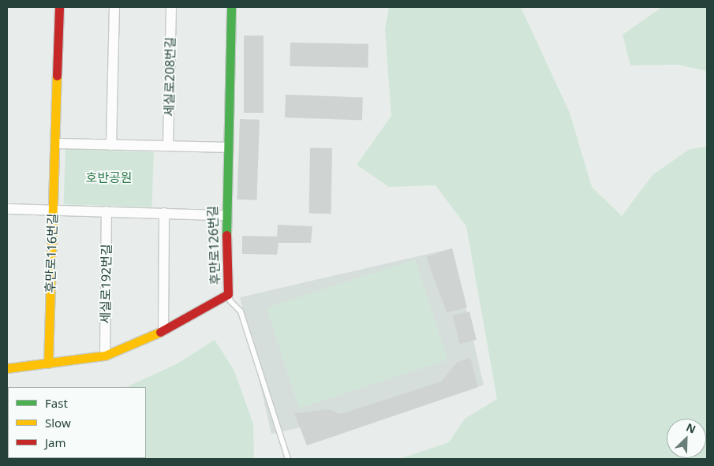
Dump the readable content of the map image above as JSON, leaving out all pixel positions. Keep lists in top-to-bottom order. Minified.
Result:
{"streets":{"street":["세실로208번길","후만로126번길","후만로116번길","세실로192번길"]},"crossings":[["후만로126번길","후만로116번길"],["후만로126번길","세실로192번길"]],"parks":["호반공원"],"legend":["Fast","Slow","Jam"],"north":"top right"}
